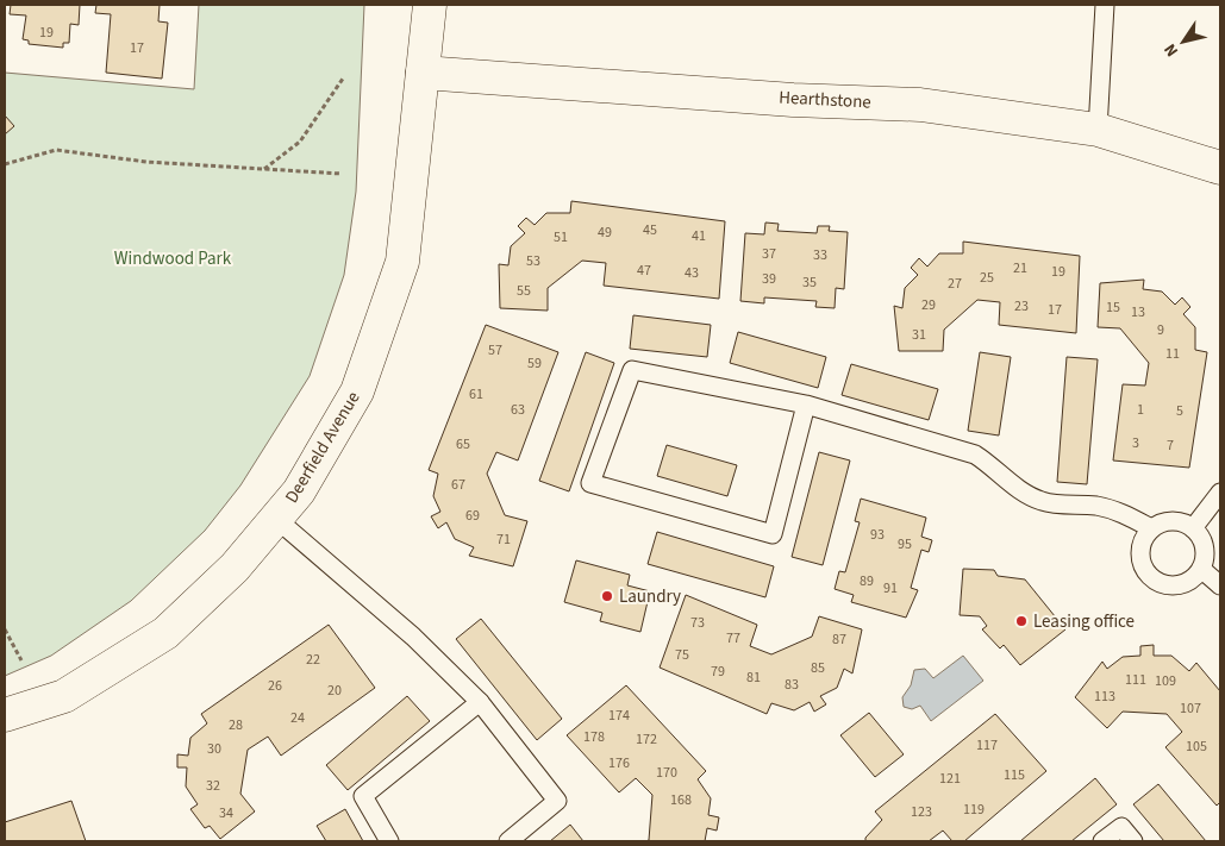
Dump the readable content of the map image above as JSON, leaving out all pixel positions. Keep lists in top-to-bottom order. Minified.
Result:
{"streets":{"street":["Hearthstone","Deerfield Avenue"]},"crossings":[["Hearthstone","Deerfield Avenue"]],"parks":["Windwood Park"],"places":["Laundry","Leasing office"],"house_numbers":["19","17","45","49","41","51","37","33","53","21","47","19","43","25","39","35","27","55","29","23","15","17","13","9","31","57","11","59","61","63","1","5","3","65","7","67","69","93","71","95","89","91","73","77","87","75","22","85","79","81","111","109","83","26","20","113","107","174","24","28","178","172","117","105","30","176","170","115","121","32","168","119","123","34"],"north":"bottom left"}
